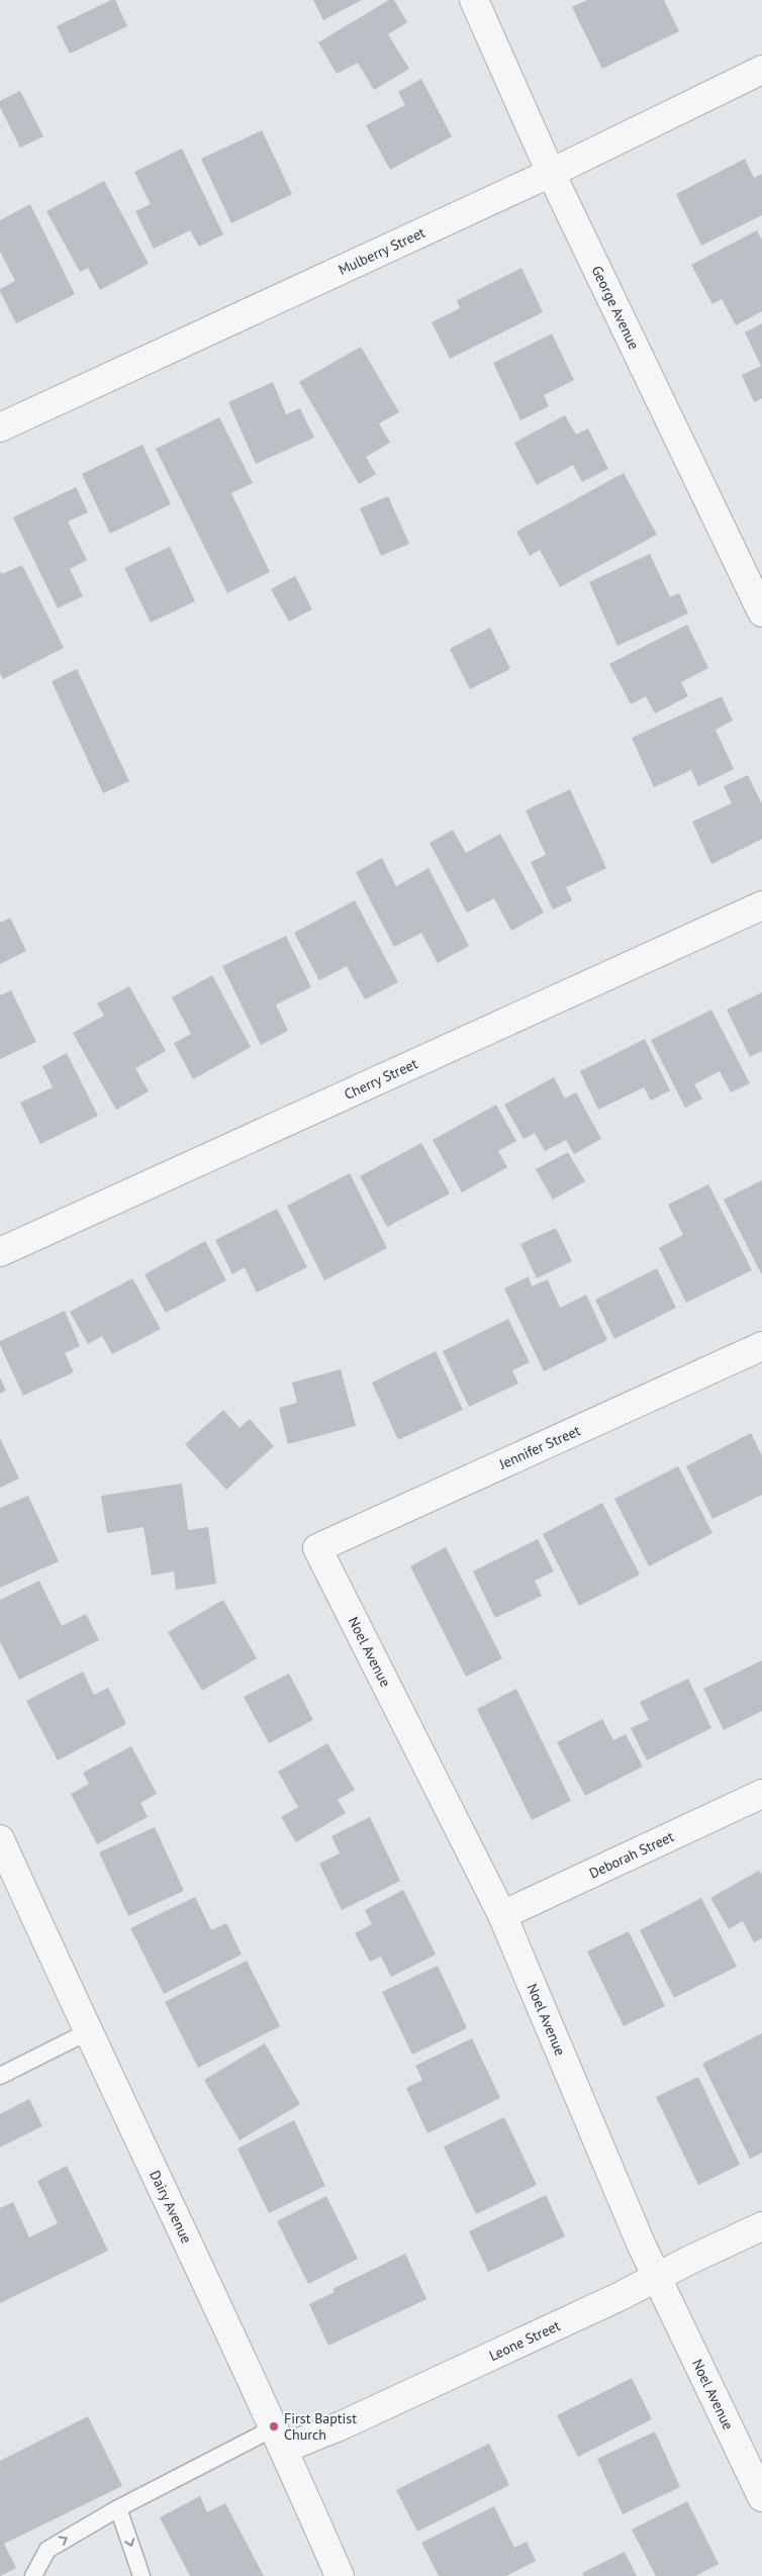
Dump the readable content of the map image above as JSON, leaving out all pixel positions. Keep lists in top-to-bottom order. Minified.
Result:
{"streets":{"street":["Mulberry Street","George Avenue","Cherry Street","Jennifer Street","Noel Avenue","Deborah Street","Dairy Avenue","Leone Street"]},"crossings":[["Mulberry Street","George Avenue"],["Jennifer Street","Noel Avenue"],["Noel Avenue","Deborah Street"],["Noel Avenue","Leone Street"],["Dairy Avenue","Leone Street"]],"places":["First Baptist Church"]}
